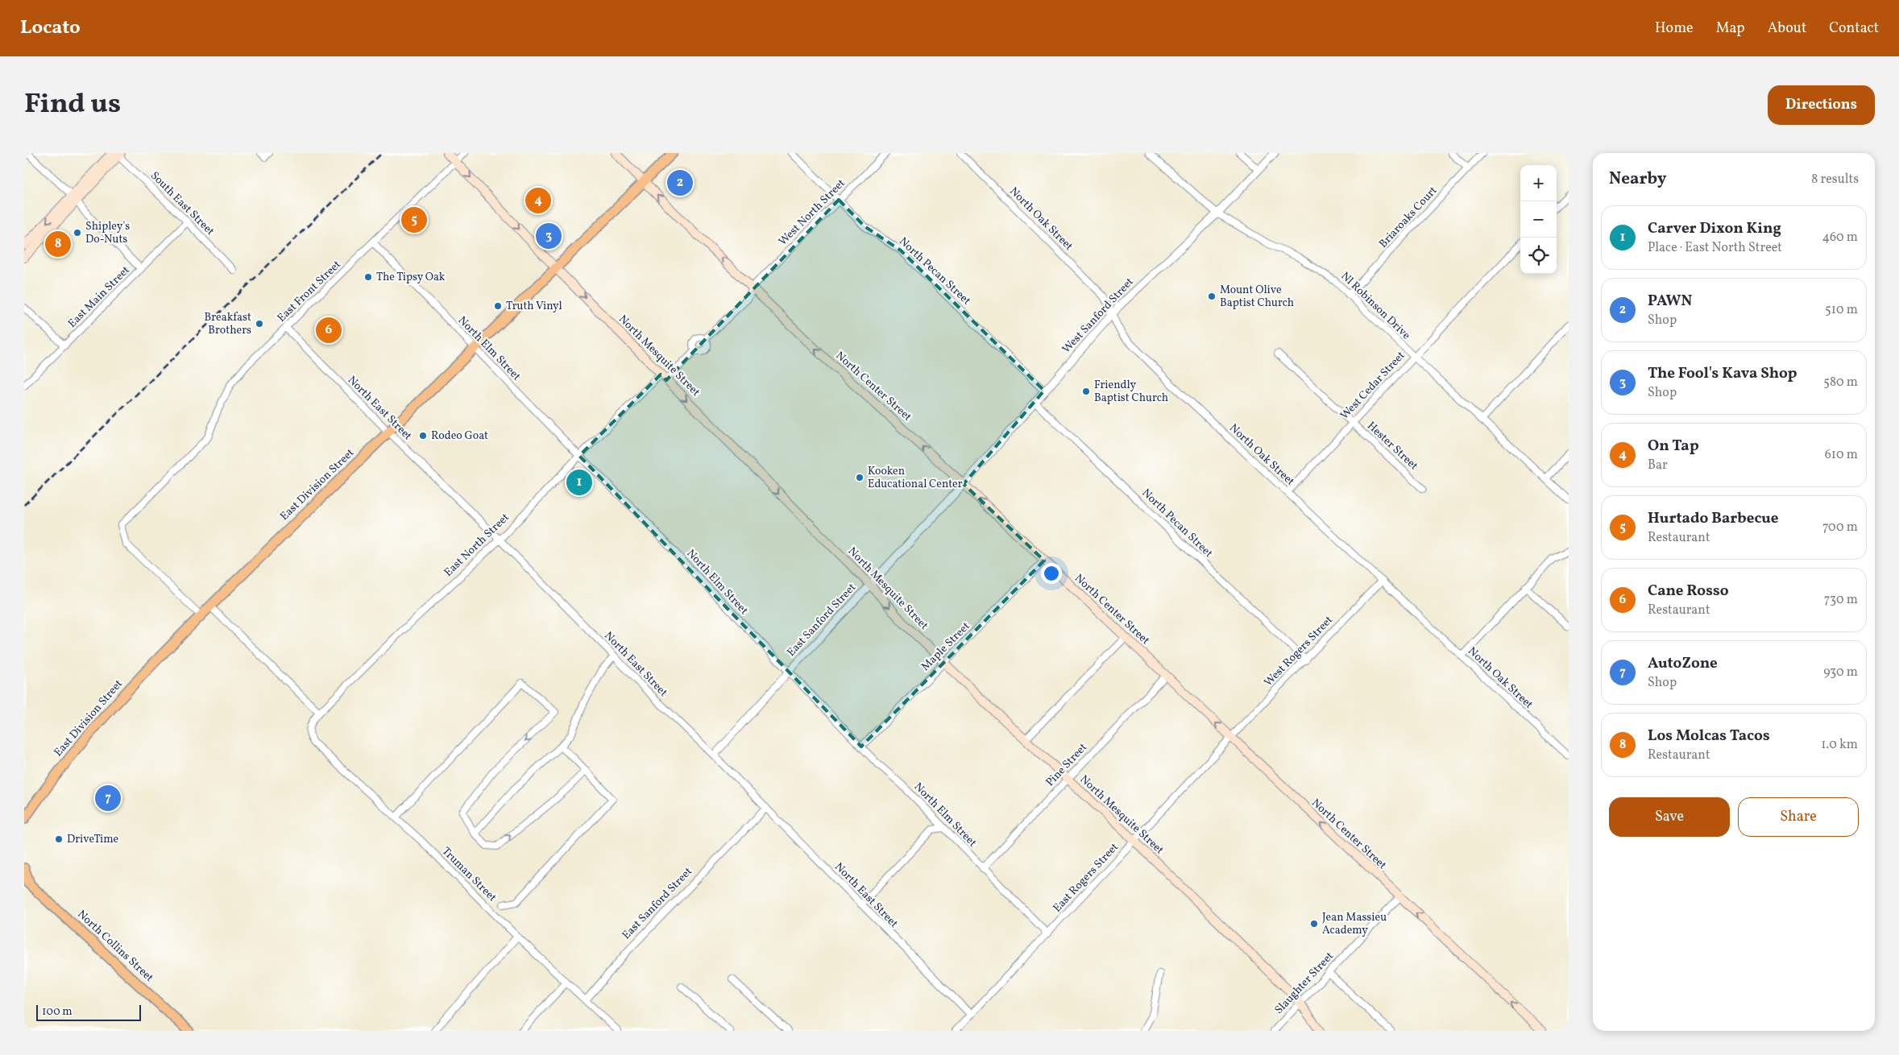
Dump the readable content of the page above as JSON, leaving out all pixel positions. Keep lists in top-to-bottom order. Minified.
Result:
{"streets":{"main road":["North Mesquite Street","North Center Street","East Division Street","North Collins Street"],"street":["South East Street","West North Street","Briaroaks Court","North Oak Street","North Pecan Street","East Front Street","East Main Street","Nl Robinson Drive","West Sanford Street","North Elm Street","West Cedar Street","North East Street","Hester Street","East North Street","East Sanford Street","Maple Street","West Rogers Street","Pine Street","Truman Street","East Rogers Street","Slaughter Street"]},"crossings":[["South East Street","East Main Street"],["West North Street","North Pecan Street"],["West North Street","North Center Street"],["Briaroaks Court","Nl Robinson Drive"],["North Oak Street","West Sanford Street"],["North Oak Street","West Cedar Street"],["North Oak Street","West Rogers Street"],["North Pecan Street","West Sanford Street"],["North Pecan Street","West Rogers Street"],["East Front Street","North Elm Street"],["East Front Street","North Mesquite Street"],["East Front Street","North East Street"],["East Front Street","East Division Street"],["Nl Robinson Drive","West Sanford Street"],["Nl Robinson Drive","West Cedar Street"],["West Sanford Street","North Center Street"],["West Sanford Street","East Sanford Street"],["North Elm Street","East Division Street"],["North Elm Street","East North Street"],["North Elm Street","East Sanford Street"],["North Elm Street","Maple Street"],["North Elm Street","Pine Street"],["North Elm Street","East Rogers Street"],["North Mesquite Street","East Division Street"],["North Mesquite Street","East North Street"],["North Mesquite Street","East Sanford Street"],["North Mesquite Street","Maple Street"],["North Mesquite Street","Pine Street"],["North Mesquite Street","East Rogers Street"],["North Mesquite Street","Slaughter Street"],["West Cedar Street","Hester Street"],["North Center Street","East Division Street"],["North Center Street","East Sanford Street"],["North Center Street","Maple Street"],["North Center Street","West Rogers Street"],["North Center Street","Pine Street"],["North Center Street","East Rogers Street"],["North Center Street","Slaughter Street"],["North East Street","East Division Street"],["North East Street","East North Street"],["North East Street","East Sanford Street"],["North East Street","East Rogers Street"],["East North Street","Truman Street"],["East Sanford Street","Truman Street"],["West Rogers Street","East Rogers Street"]],"one_way":["North Mesquite Street","North Center Street"],"places":["Shipley's Do-Nuts","The Tipsy Oak","Mount Olive Baptist Church","Truth Vinyl","Breakfast Brothers","Friendly Baptist Church","Rodeo Goat","Kooken Educational Center","DriveTime","Jean Massieu Academy"],"scale_bar":"100 m","page":{"header":"Locato","nav":["Home","Map","About","Contact"],"title":"Find us","buttons":["Directions",["Save","Share"]],"heading":["Nearby","8 results"],"map_buttons":["+","−"],"pins":["2","4","5","3","8","6","1","7"],"list":[{"mark":"1","name":"Carver Dixon King","note":"Place · East North Street","value":"460 m"},{"mark":"2","name":"PAWN","note":"Shop","value":"510 m"},{"mark":"3","name":"The Fool's Kava Shop","note":"Shop","value":"580 m"},{"mark":"4","name":"On Tap","note":"Bar","value":"610 m"},{"mark":"5","name":"Hurtado Barbecue","note":"Restaurant","value":"700 m"},{"mark":"6","name":"Cane Rosso","note":"Restaurant","value":"730 m"},{"mark":"7","name":"AutoZone","note":"Shop","value":"930 m"},{"mark":"8","name":"Los Molcas Tacos","note":"Restaurant","value":"1.0 km"}],"scale":"100 m"}}
